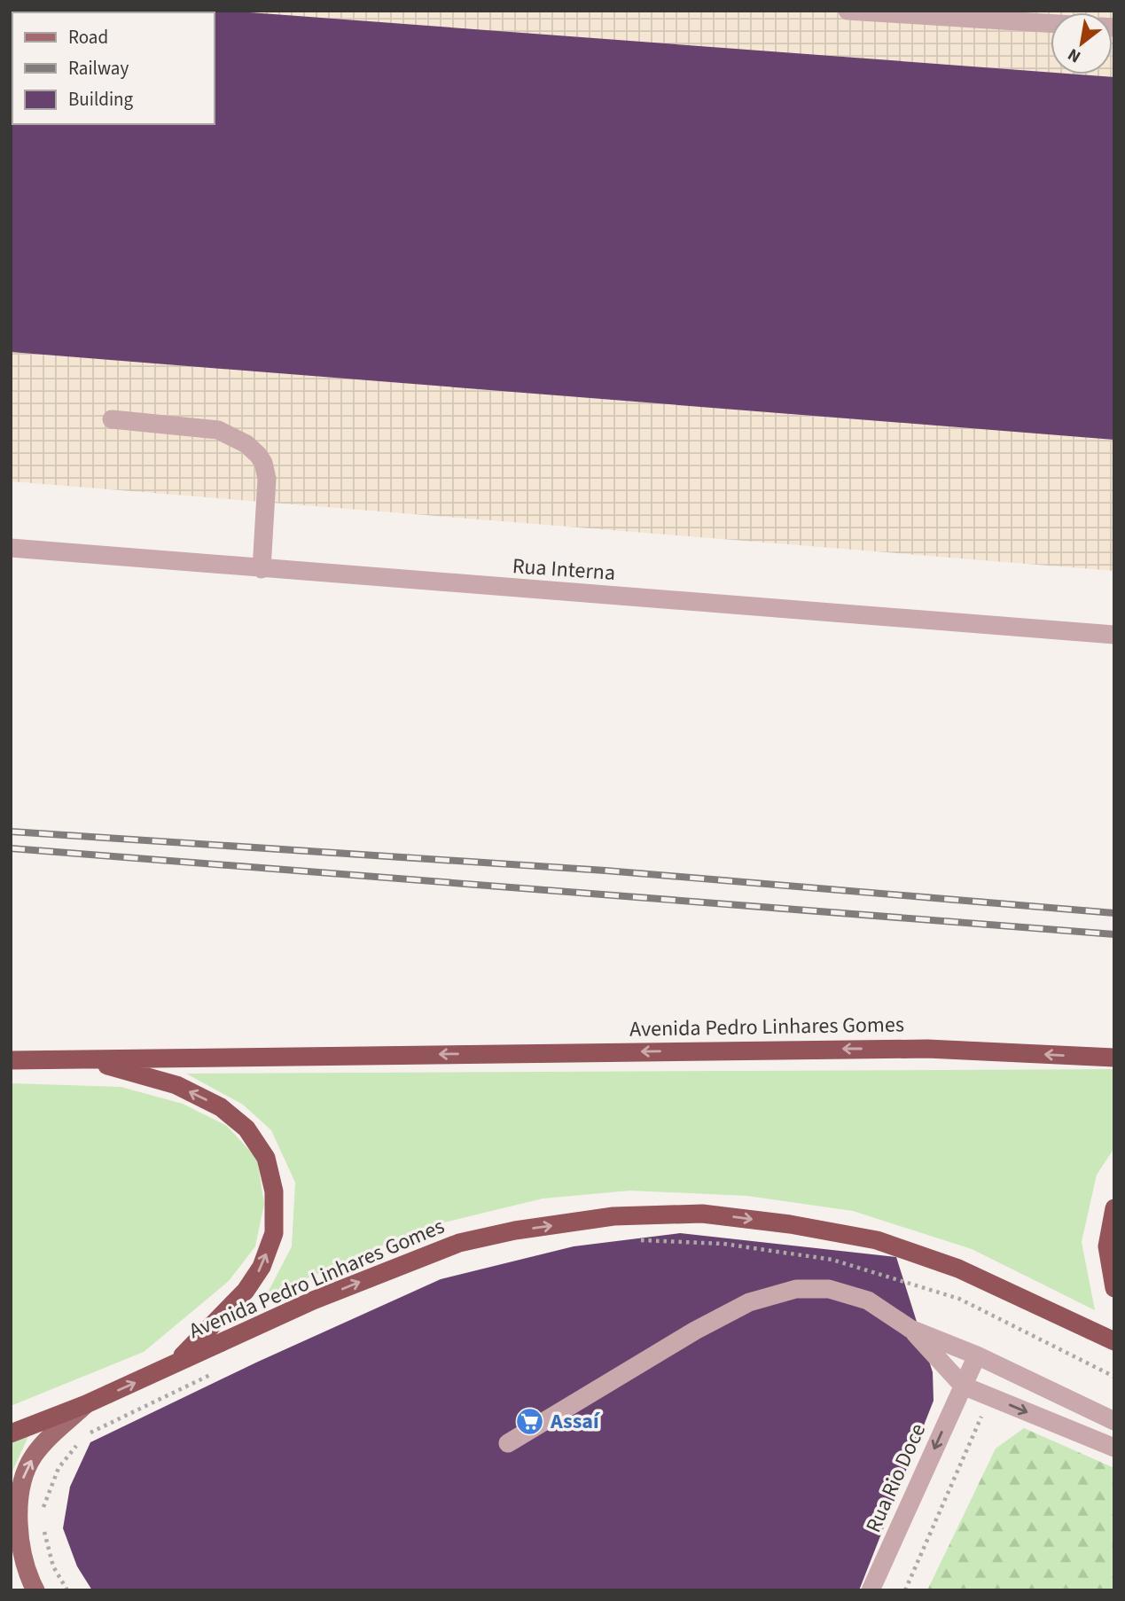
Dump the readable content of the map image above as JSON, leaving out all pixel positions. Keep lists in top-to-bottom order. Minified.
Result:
{"streets":{"highway":["Avenida Pedro Linhares Gomes"],"lane":["Rua Interna","Rua Rio Doce"]},"one_way":["Rua Rio Doce"],"places":{"supermarket":["Assaí"]},"legend":["Road","Railway","Building"],"north":"bottom left"}
